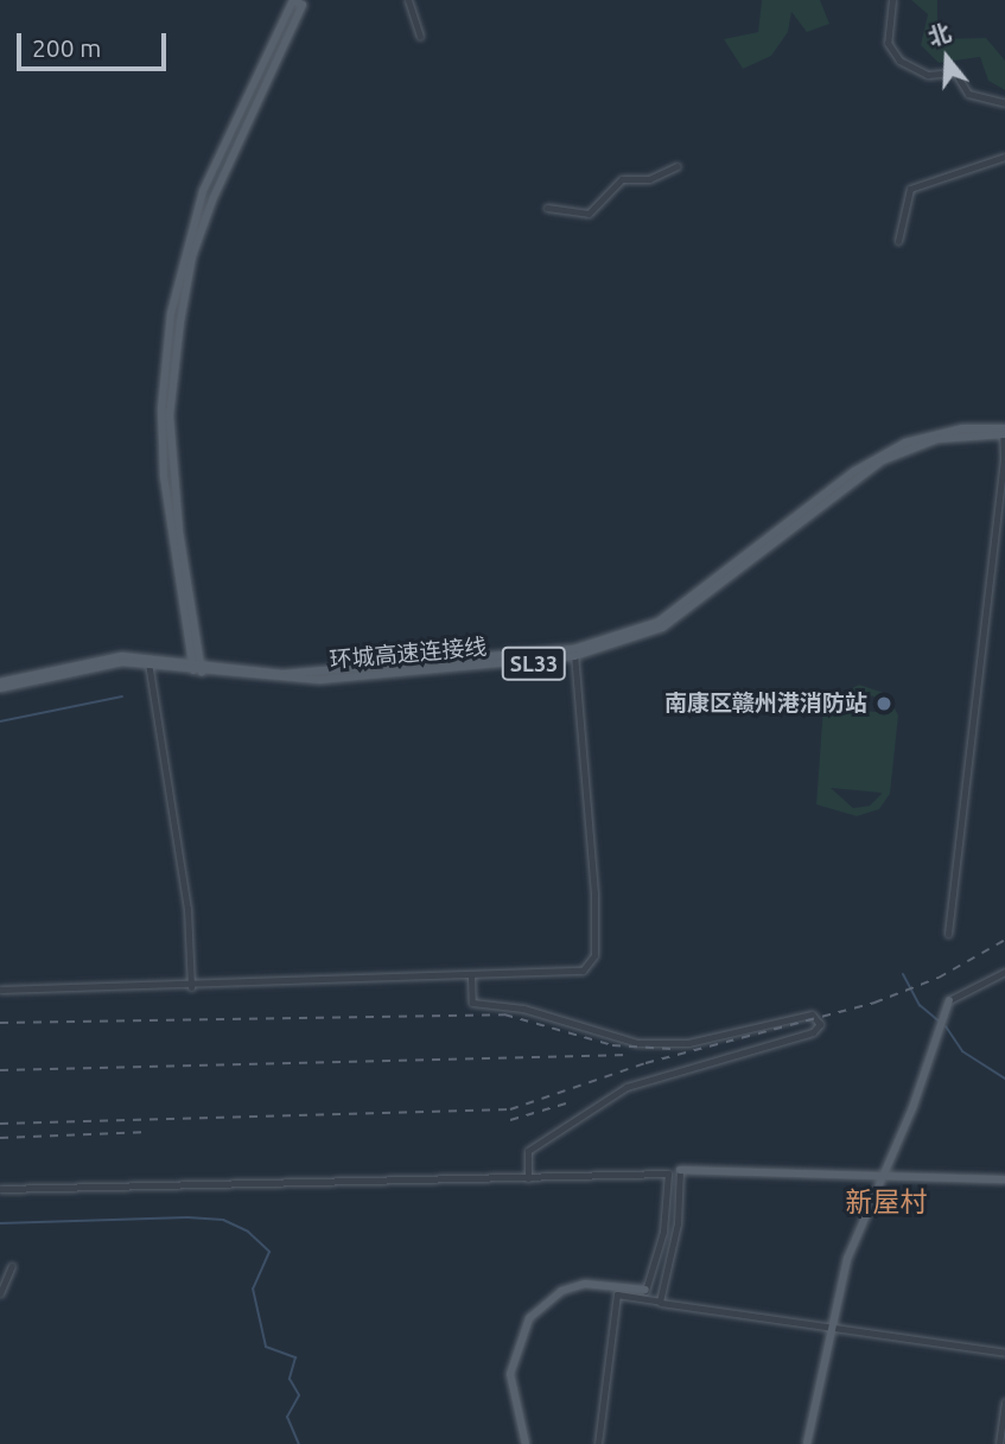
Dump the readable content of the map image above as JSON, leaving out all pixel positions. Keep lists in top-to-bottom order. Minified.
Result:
{"streets":{"main road":["环城高速连接线","SL33"]},"districts":["新屋村"],"places":["南康区赣州港消防站"],"scale_bar":"200 m","north":"top"}
